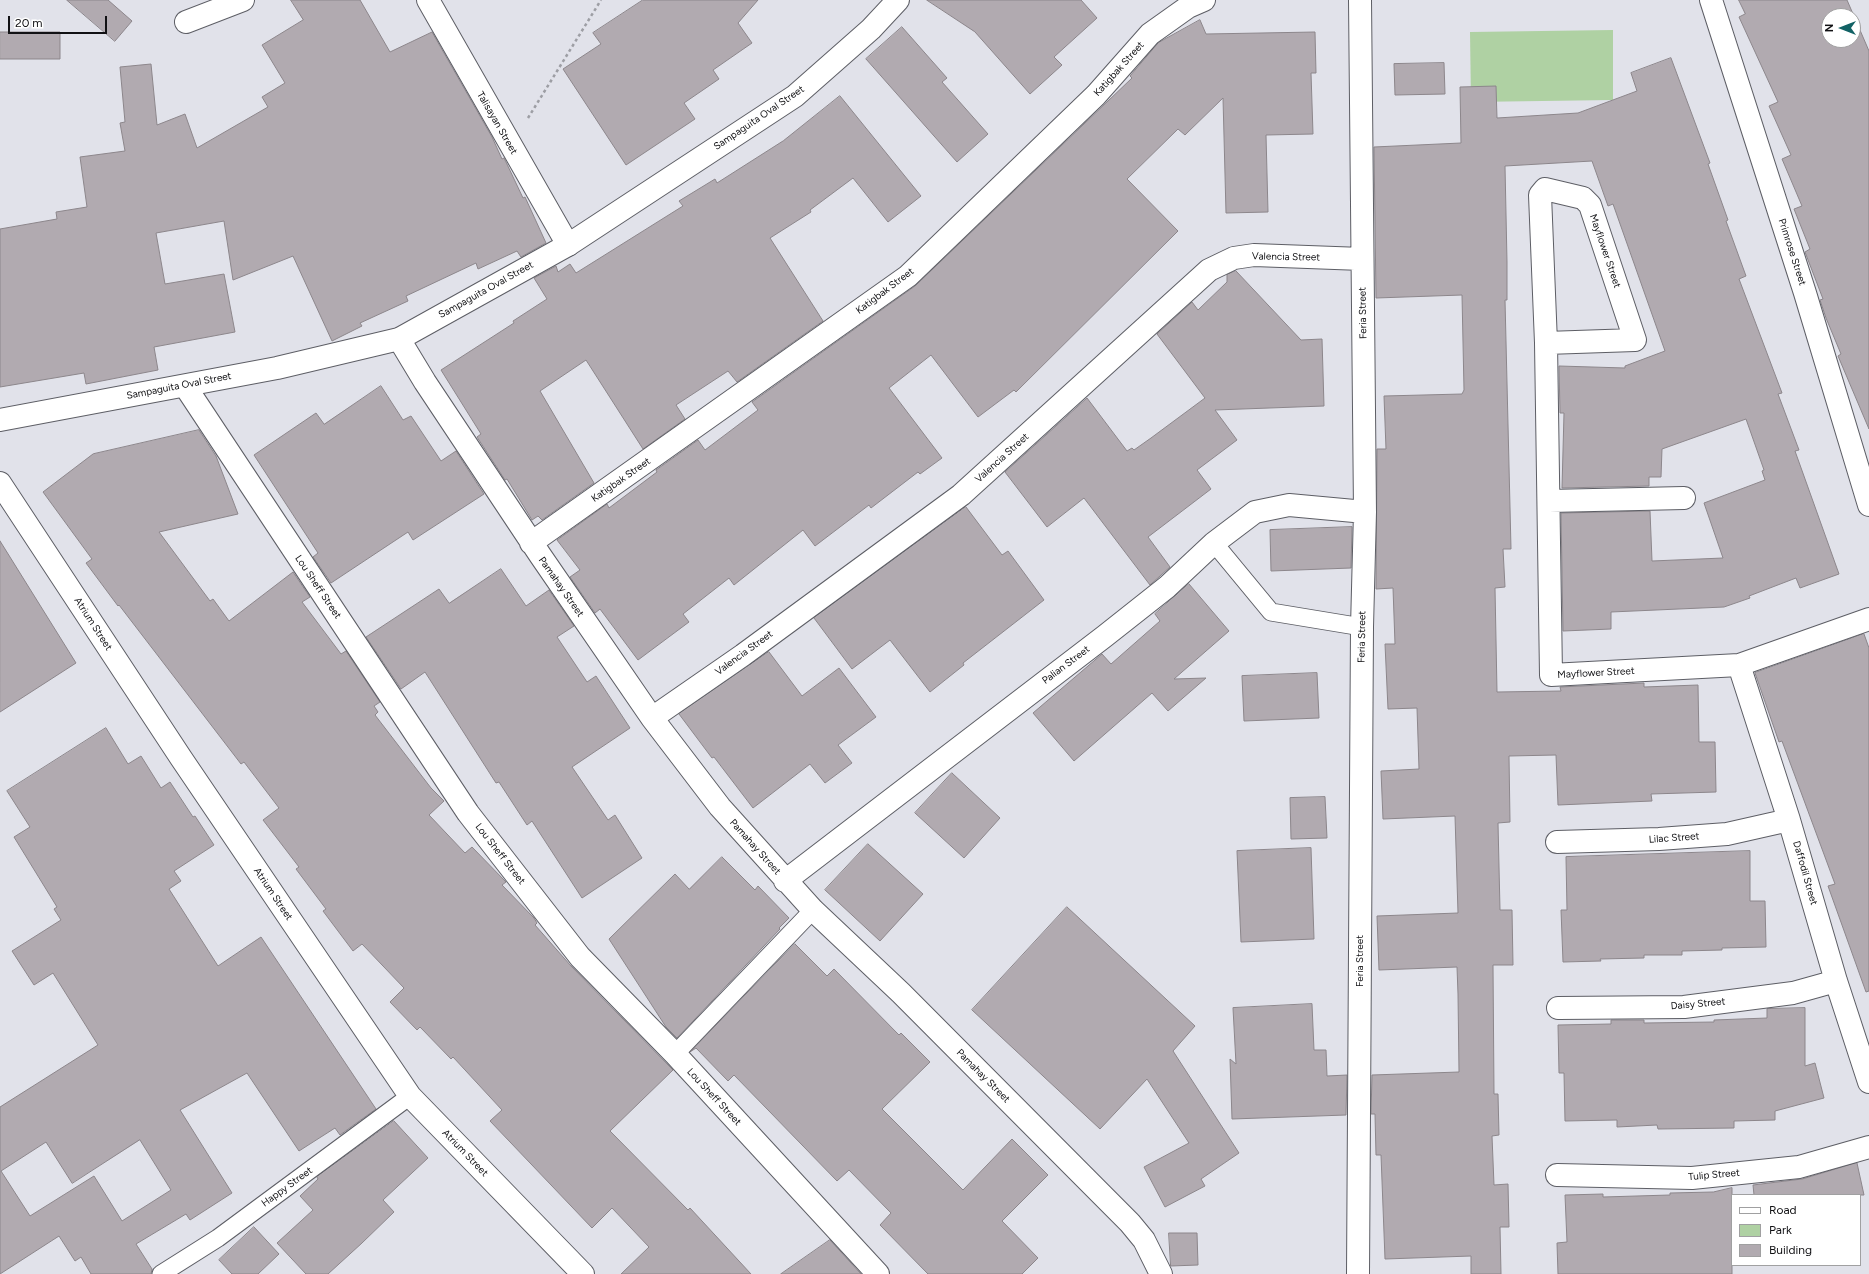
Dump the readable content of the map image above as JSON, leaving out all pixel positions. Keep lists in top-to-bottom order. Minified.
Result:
{"streets":{"street":["Katigbak Street","Sampaguita Oval Street","Talisayan Street","Mayflower Street","Primrose Street","Valencia Street","Feria Street","Lou Sheff Street","Pamahay Street","Atrium Street","Palian Street","Lilac Street","Daffodil Street","Daisy Street","Tulip Street"],"lane":["Happy Street"]},"crossings":[["Katigbak Street","Pamahay Street"],["Sampaguita Oval Street","Talisayan Street"],["Sampaguita Oval Street","Lou Sheff Street"],["Sampaguita Oval Street","Pamahay Street"],["Mayflower Street","Daffodil Street"],["Valencia Street","Feria Street"],["Valencia Street","Pamahay Street"],["Feria Street","Palian Street"],["Pamahay Street","Palian Street"],["Atrium Street","Happy Street"],["Lilac Street","Daffodil Street"],["Daffodil Street","Daisy Street"]],"legend":["Road","Park","Building"],"scale_bar":"20 m","north":"left"}
